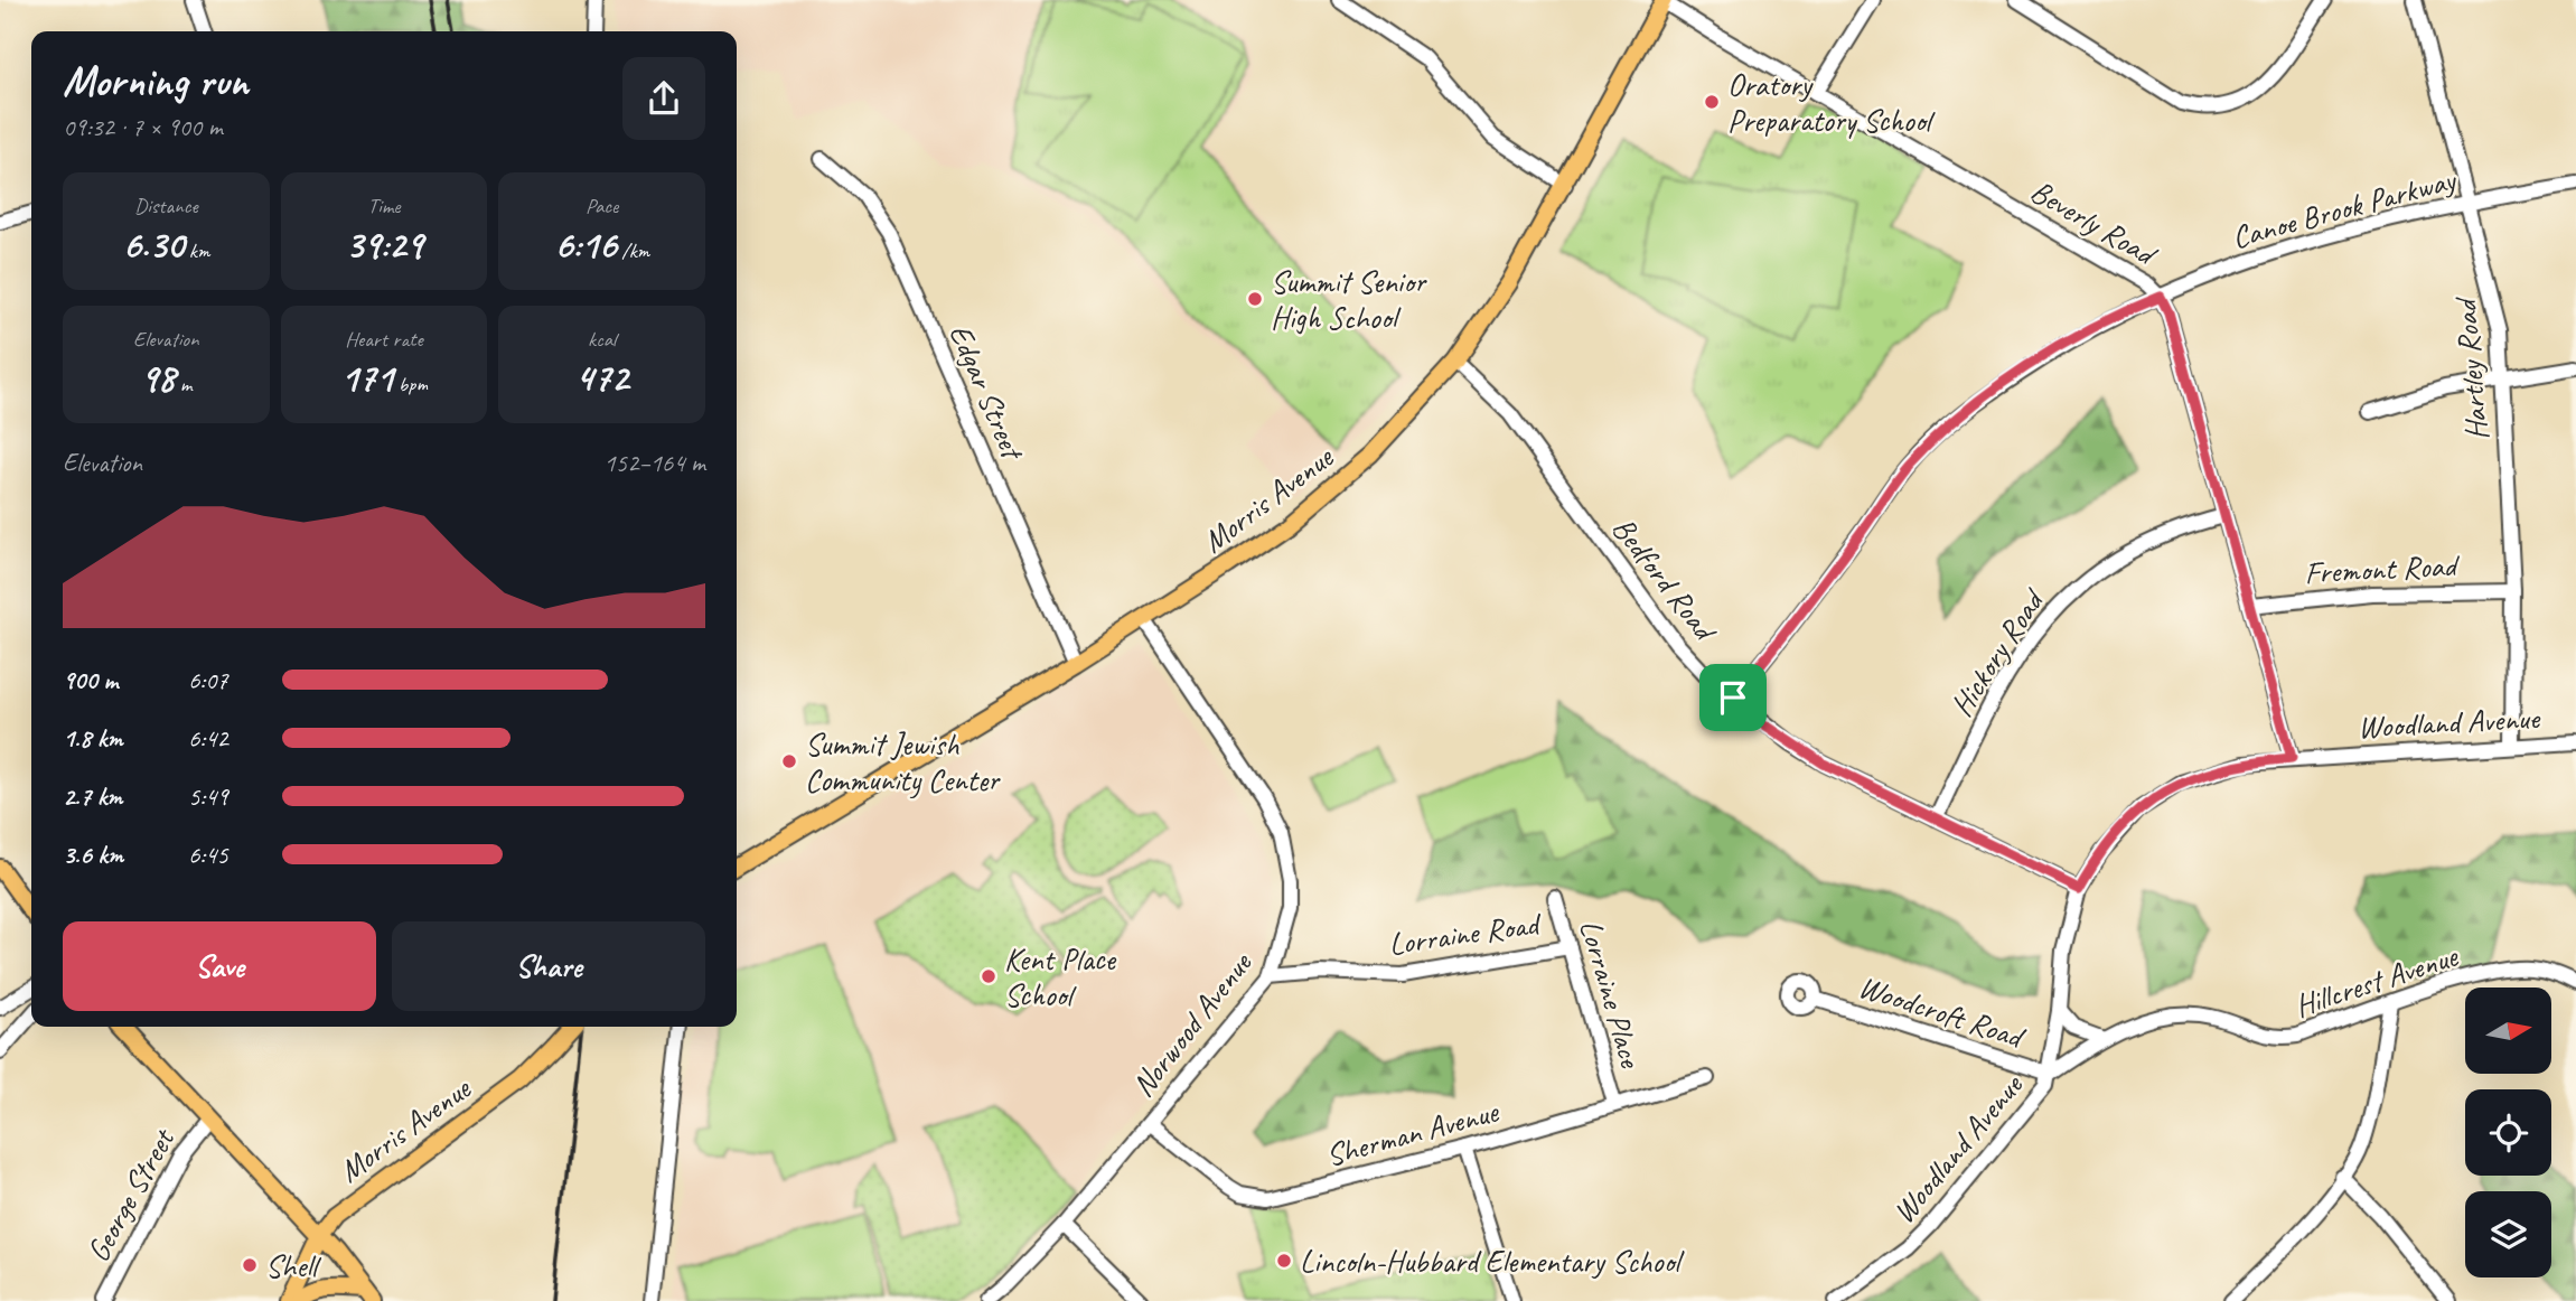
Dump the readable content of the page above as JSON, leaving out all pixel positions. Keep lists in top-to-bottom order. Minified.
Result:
{"streets":{"main road":["Morris Avenue"],"street":["Canoe Brook Parkway","Beverly Road","Hartley Road","Edgar Street","Fremont Road","Bedford Road","Hickory Road","Woodland Avenue","Lorraine Road","Hillcrest Avenue","Lorraine Place","Woodcroft Road","Norwood Avenue","Sherman Avenue","George Street"]},"crossings":[["Canoe Brook Parkway","Beverly Road"],["Canoe Brook Parkway","Hartley Road"],["Canoe Brook Parkway","Bedford Road"],["Beverly Road","Morris Avenue"],["Beverly Road","Fremont Road"],["Beverly Road","Hickory Road"],["Beverly Road","Woodland Avenue"],["Hartley Road","Fremont Road"],["Hartley Road","Woodland Avenue"],["Edgar Street","Morris Avenue"],["Morris Avenue","Bedford Road"],["Morris Avenue","Norwood Avenue"],["Bedford Road","Hickory Road"],["Bedford Road","Woodland Avenue"],["Woodland Avenue","Hillcrest Avenue"],["Woodland Avenue","Woodcroft Road"],["Lorraine Road","Lorraine Place"],["Lorraine Road","Norwood Avenue"],["Hillcrest Avenue","Woodcroft Road"],["Lorraine Place","Sherman Avenue"],["Norwood Avenue","Sherman Avenue"]],"places":["Oratory Preparatory School","Summit Senior High School","Summit Jewish Community Center","Kent Place School","Lincoln-Hubbard Elementary School","Shell"],"north":"right","page":{"heading":["Morning run","09:32 · 7 × 900 m"],"stats":[["Distance","6.30 km"],["Time","39:29"],["Pace","6:16 /km"],["Elevation","98 m"],["Heart rate","171 bpm"],["kcal","472"]],"chart":["Elevation","152–164 m"],"list":[{"name":"900 m","note":"6:07"},{"name":"1.8 km","note":"6:42"},{"name":"2.7 km","note":"5:49"},{"name":"3.6 km","note":"6:45"}],"buttons":["Save","Share"]}}
